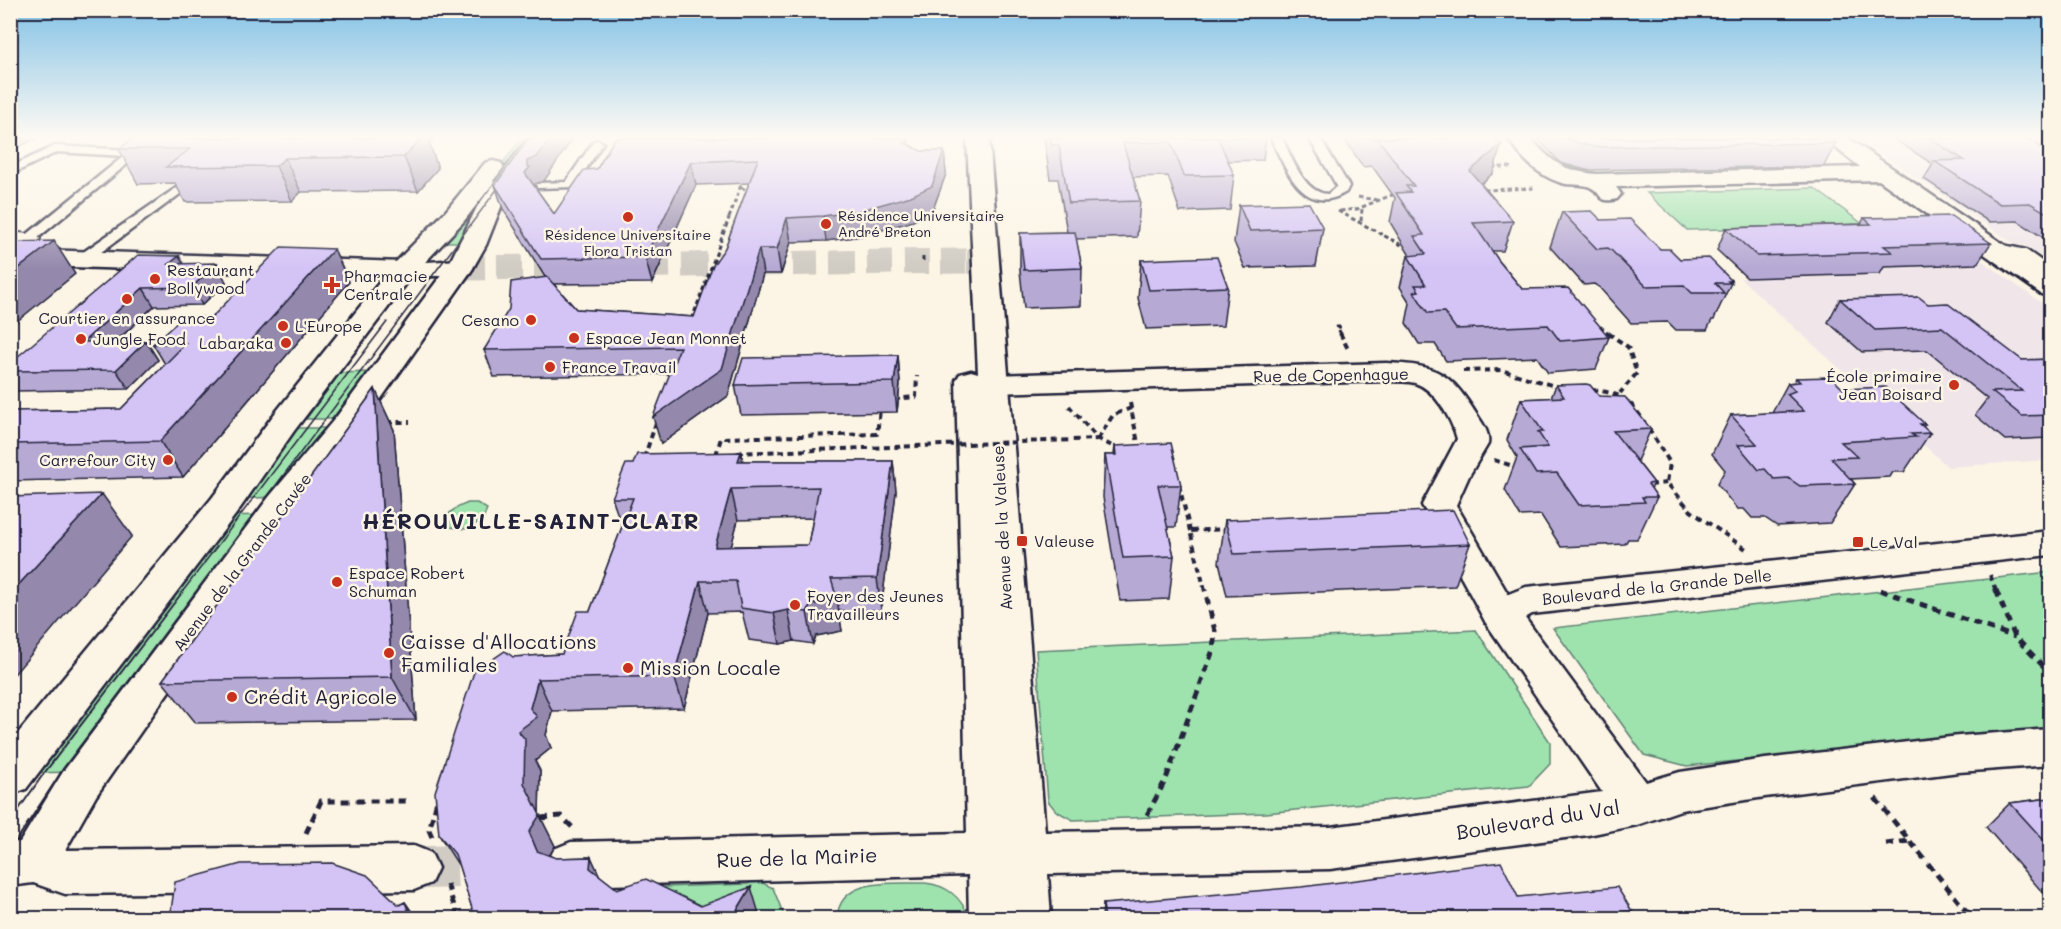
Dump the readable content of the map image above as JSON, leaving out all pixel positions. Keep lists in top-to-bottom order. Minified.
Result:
{"streets":{"street":["Rue de Copenhague","Avenue de la Valeuse","Avenue de la Grande Cavée","Boulevard de la Grande Delle","Boulevard du Val","Rue de la Mairie"]},"crossings":[["Rue de Copenhague","Avenue de la Valeuse"],["Rue de Copenhague","Boulevard de la Grande Delle"],["Avenue de la Valeuse","Boulevard du Val"],["Avenue de la Valeuse","Rue de la Mairie"],["Boulevard du Val","Rue de la Mairie"]],"districts":["HÉROUVILLE-SAINT-CLAIR"],"places":{"other":["Résidence Universitaire Flora Tristan","Résidence Universitaire André Breton","Restaurant Bollywood","Courtier en assurance","Cesano","L'Europe","Espace Jean Monnet","Jungle Food","Labaraka","France Travail","École primaire Jean Boisard","Carrefour City","Espace Robert Schuman","Foyer des Jeunes Travailleurs","Caisse d'Allocations Familiales","Mission Locale","Crédit Agricole"],"health":["Pharmacie Centrale"],"transit":["Valeuse","Le Val"]}}
